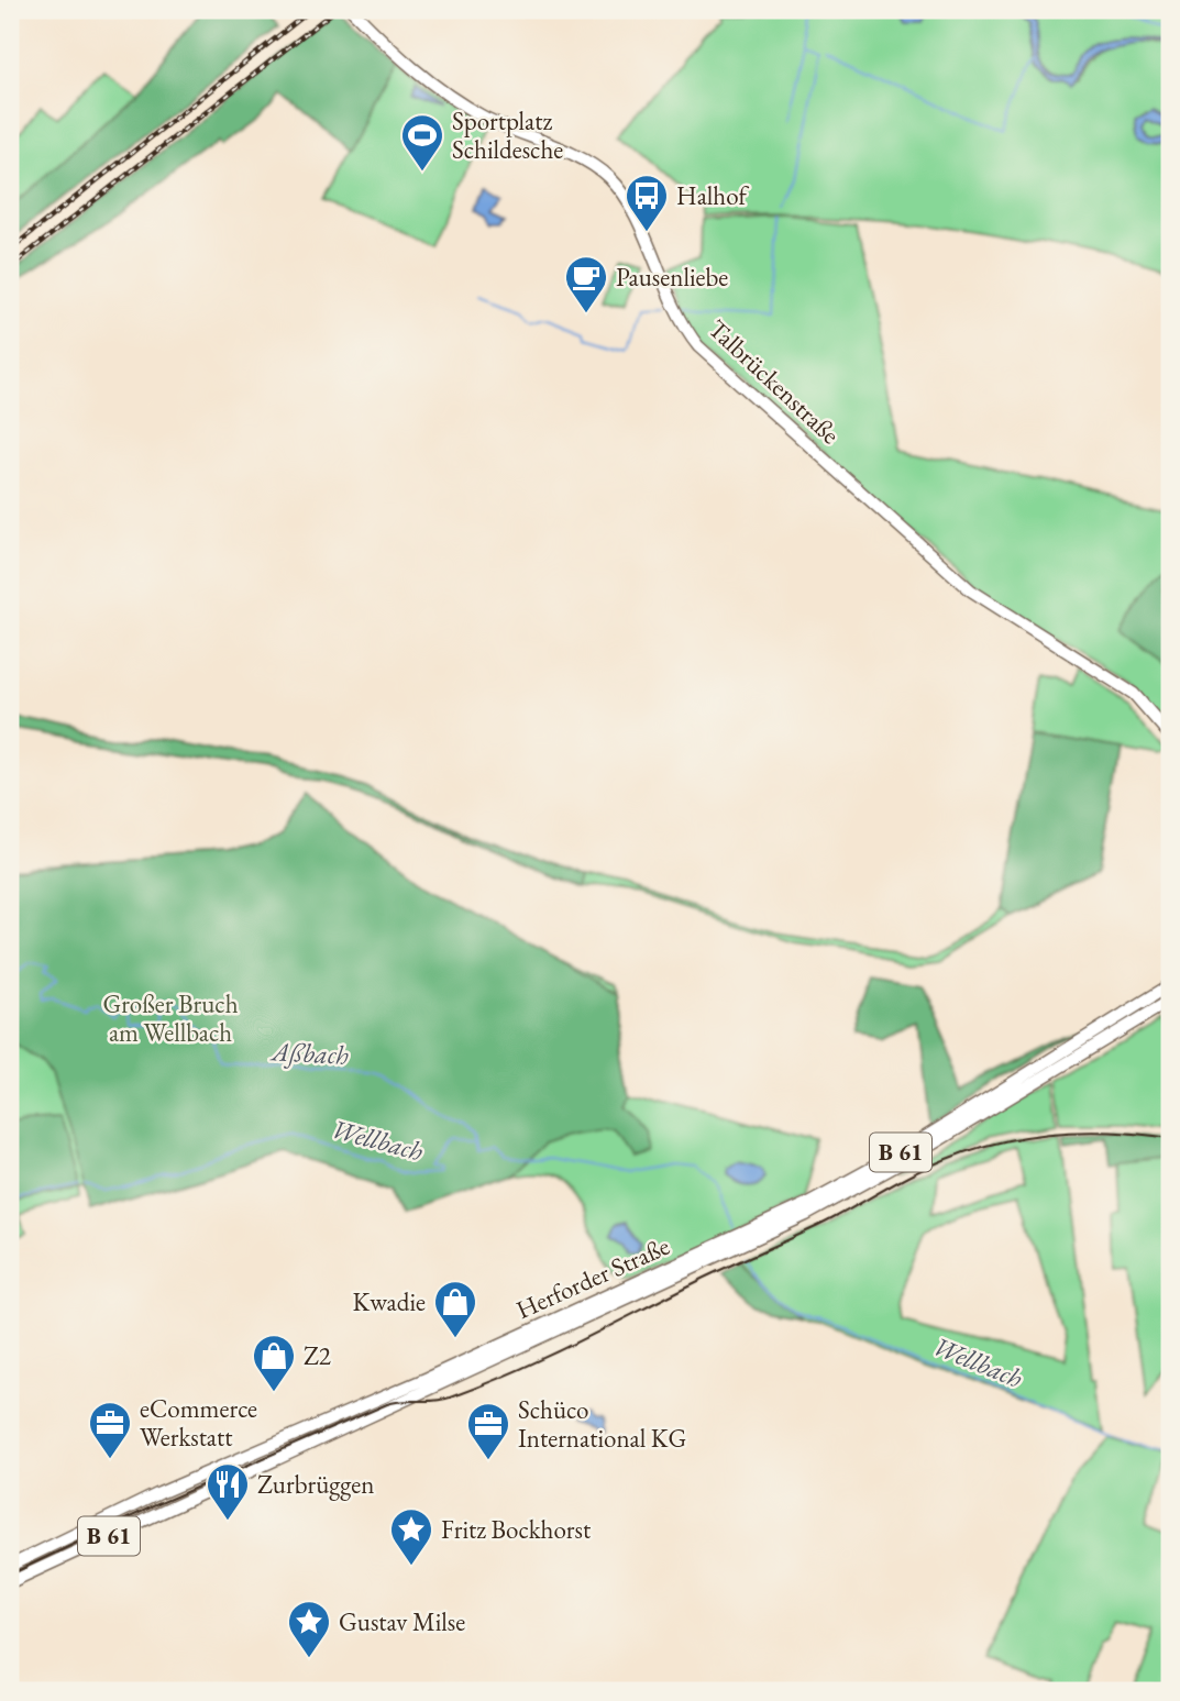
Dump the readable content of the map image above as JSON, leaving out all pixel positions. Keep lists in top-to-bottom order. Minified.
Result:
{"streets":{"main road":["Talbrückenstraße","B 61","Herforder Straße"]},"water":["Aßbach","Wellbach"],"parks":["Großer Bruch am Wellbach"],"places":{"sports":["Sportplatz Schildesche"],"bus stop":["Halhof"],"cafe":["Pausenliebe"],"shop":["Kwadie","Z2"],"office":["eCommerce Werkstatt","Schüco International KG"],"restaurant":["Zurbrüggen"],"place":["Fritz Bockhorst","Gustav Milse"]}}
